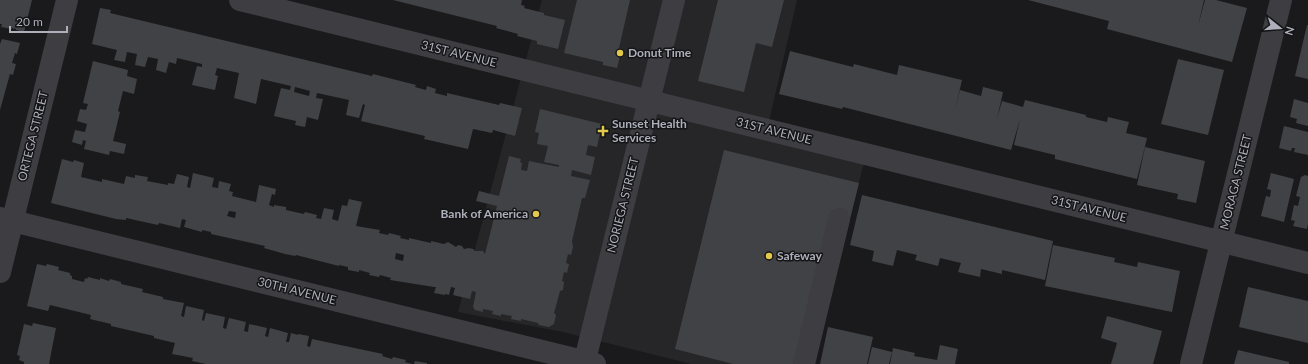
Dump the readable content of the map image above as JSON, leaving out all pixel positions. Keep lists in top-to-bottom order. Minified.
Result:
{"streets":{"street":["31ST AVENUE","ORTEGA STREET","MORAGA STREET","NORIEGA STREET","30TH AVENUE"]},"crossings":[["31ST AVENUE","MORAGA STREET"],["31ST AVENUE","NORIEGA STREET"],["ORTEGA STREET","30TH AVENUE"],["NORIEGA STREET","30TH AVENUE"]],"places":{"other":["Donut Time","Bank of America","Safeway"],"health":["Sunset Health Services"]},"scale_bar":"20 m","north":"right"}
